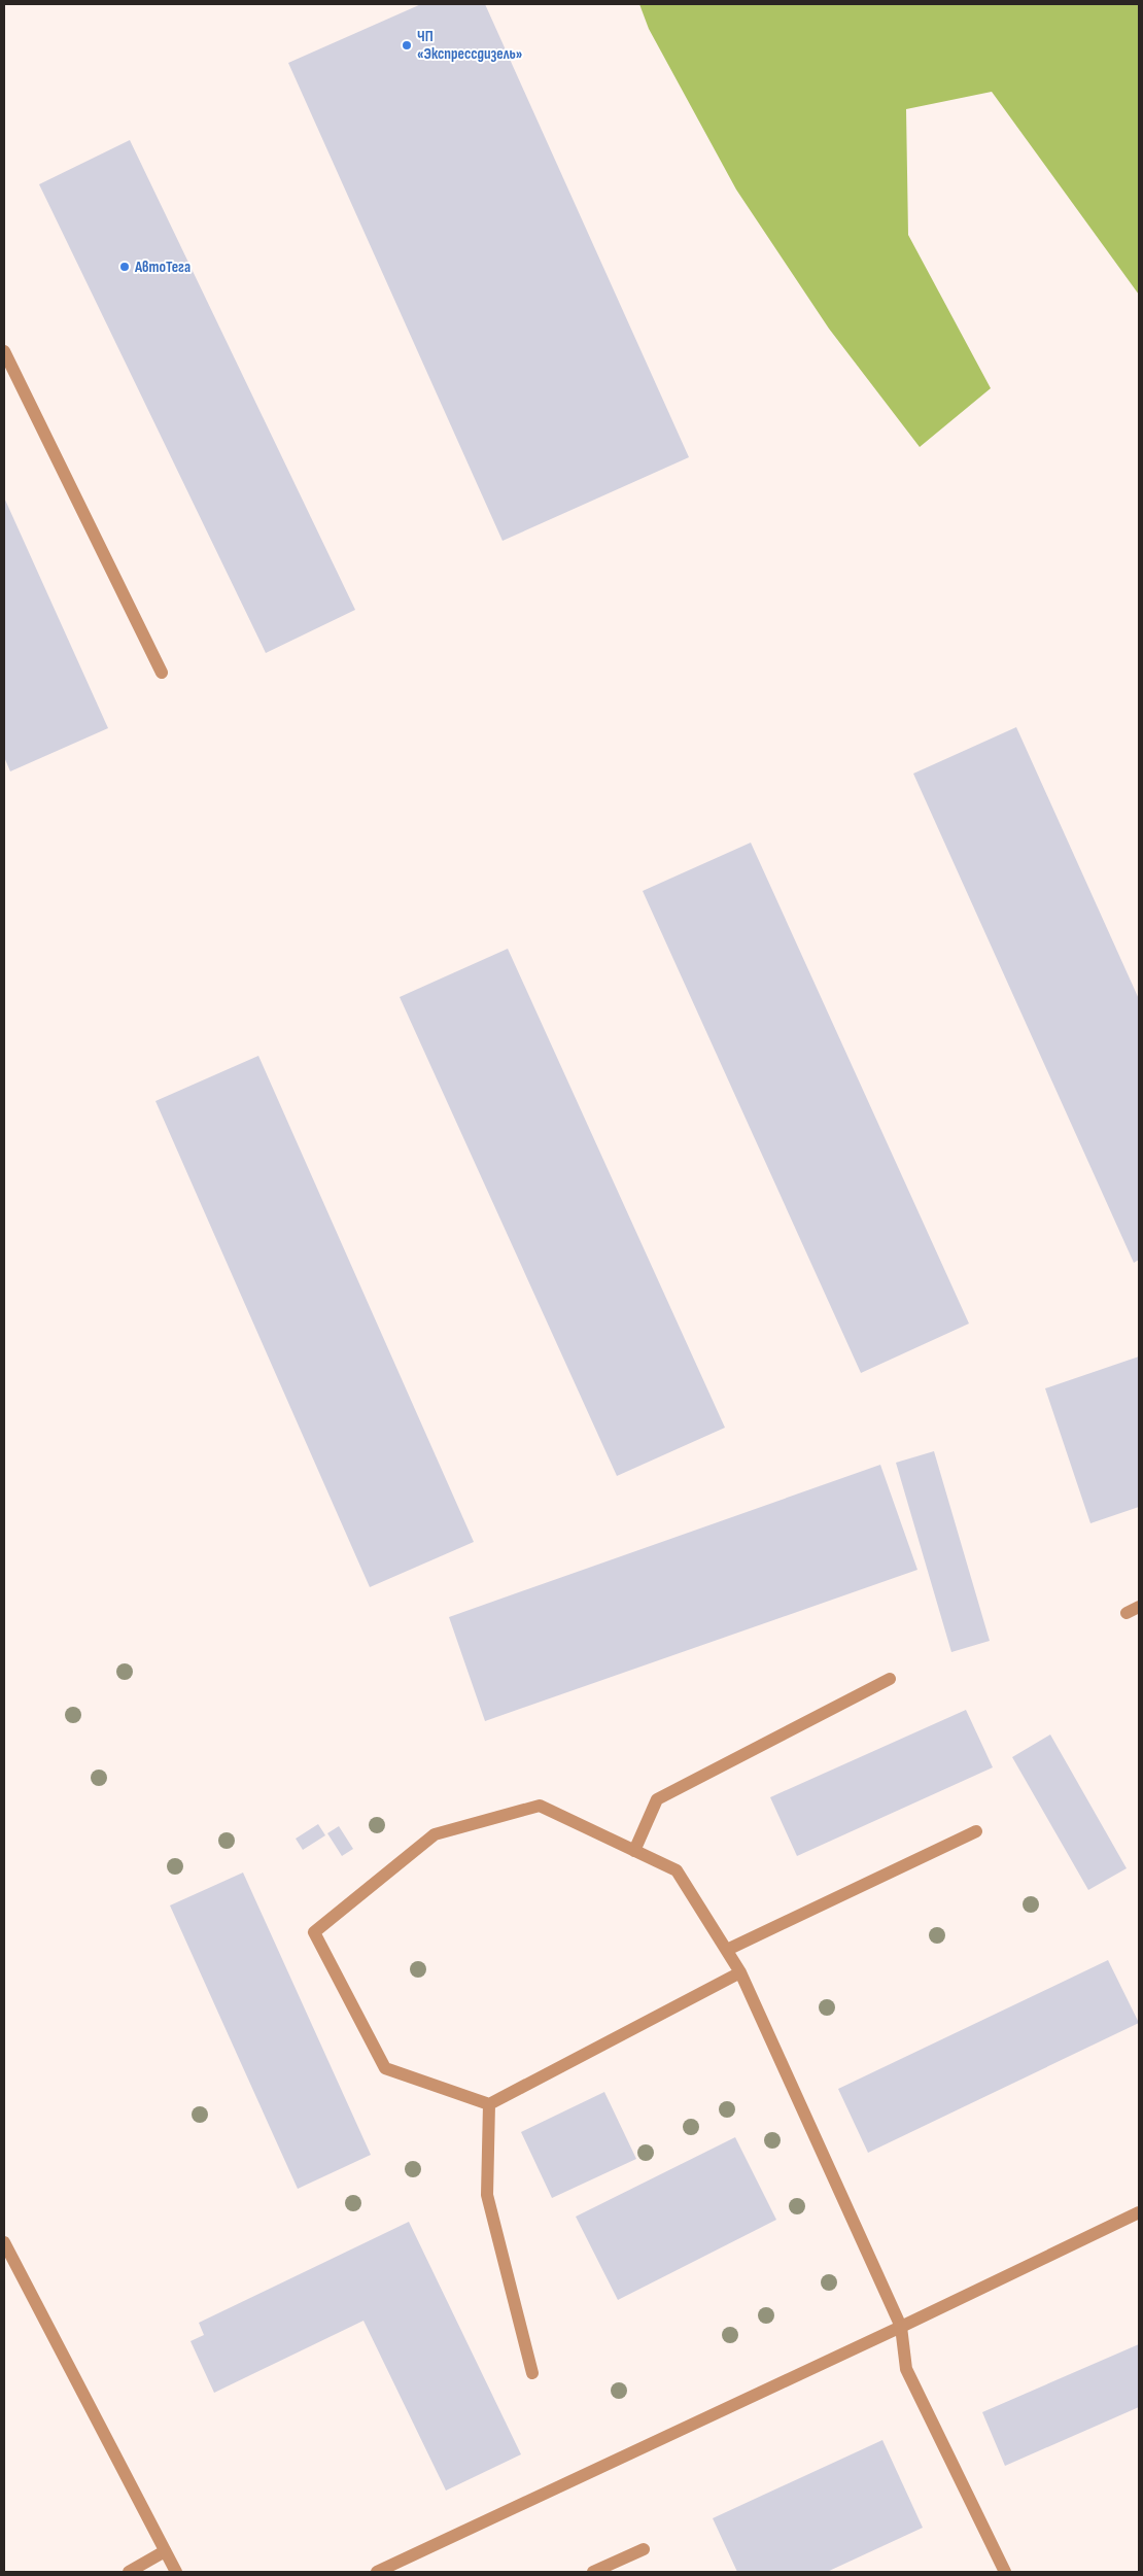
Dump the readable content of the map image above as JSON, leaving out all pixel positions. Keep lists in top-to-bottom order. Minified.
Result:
{"places":["ЧП «Экспрессдизель»","АвтоТега"]}
